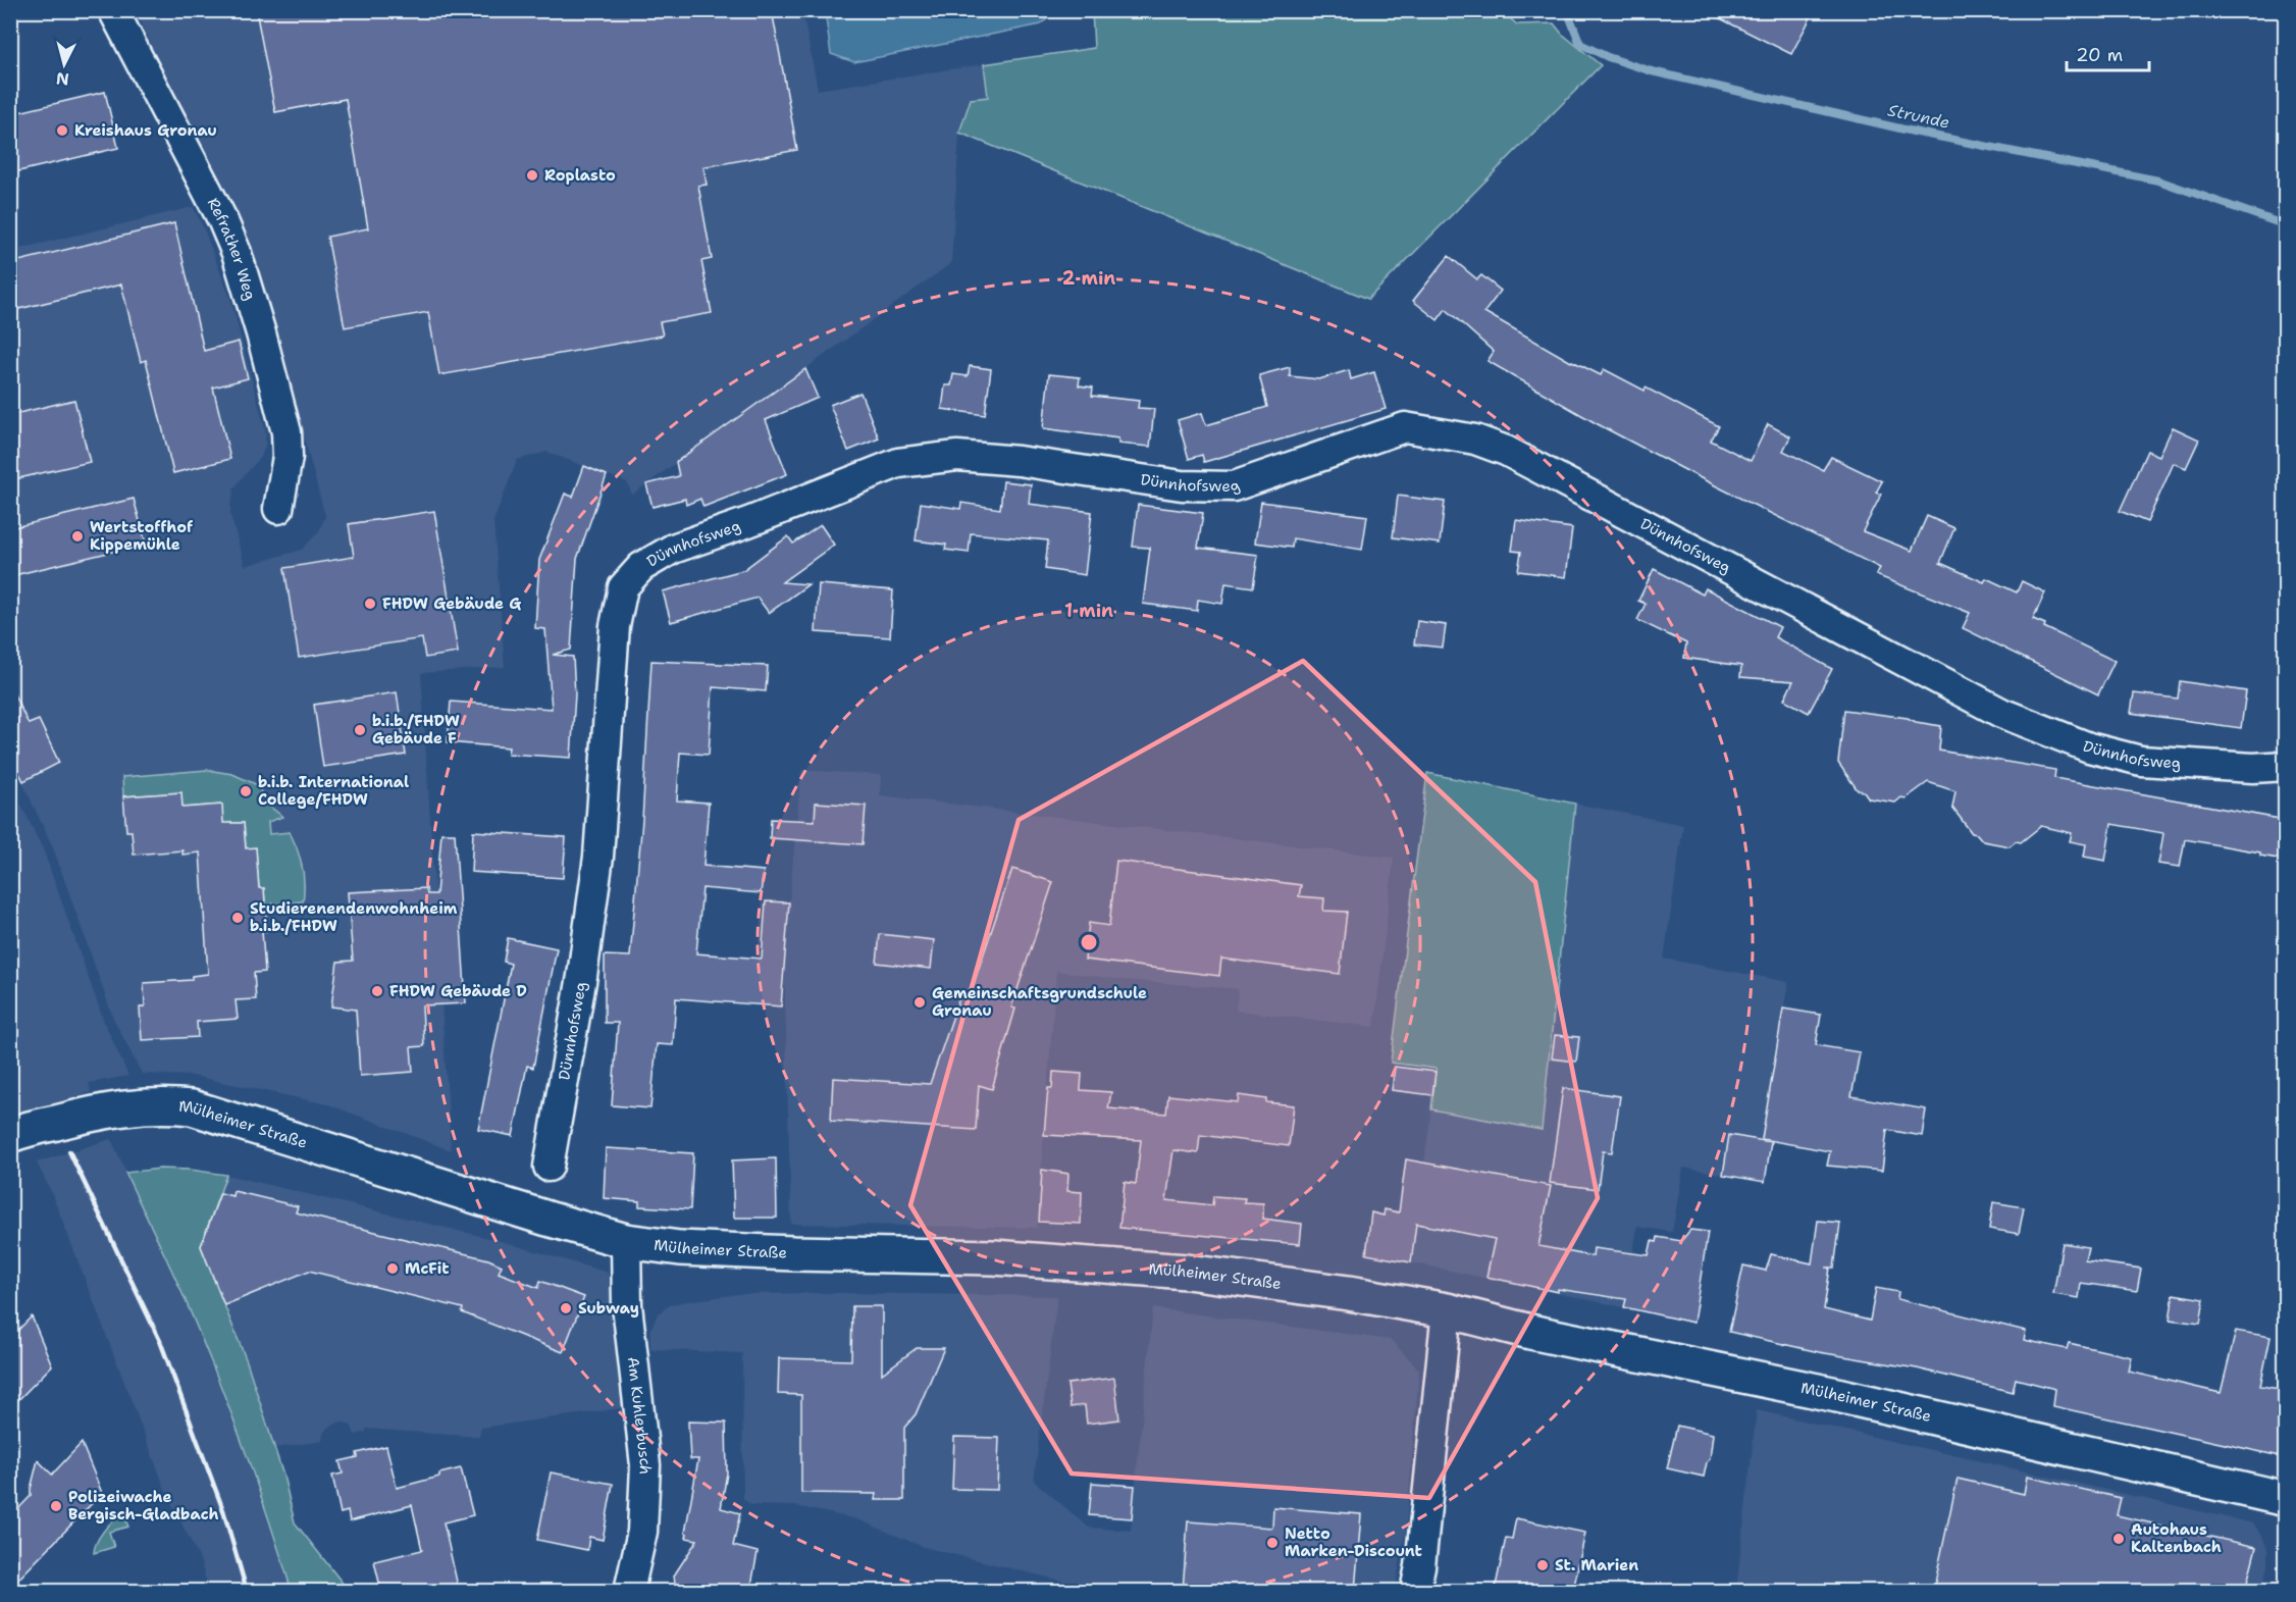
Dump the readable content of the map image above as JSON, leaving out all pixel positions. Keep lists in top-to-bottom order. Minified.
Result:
{"streets":{"main road":["Mülheimer Straße"],"street":["Refrather Weg","Dünnhofsweg","Am Kuhlerbusch"]},"crossings":[["Mülheimer Straße","Am Kuhlerbusch"]],"water":["Strunde"],"places":["Kreishaus Gronau","Roplasto","Wertstoffhof Kippemühle","FHDW Gebäude G","b.i.b./FHDW Gebäude F","b.i.b. International College/FHDW","Studierenendenwohnheim b.i.b./FHDW","FHDW Gebäude D","Gemeinschaftsgrundschule Gronau","McFit","Subway","Polizeiwache Bergisch-Gladbach","Autohaus Kaltenbach","Netto Marken-Discount","St. Marien"],"scale_bar":"20 m","north":"bottom","rings":["2 min","1 min"]}
